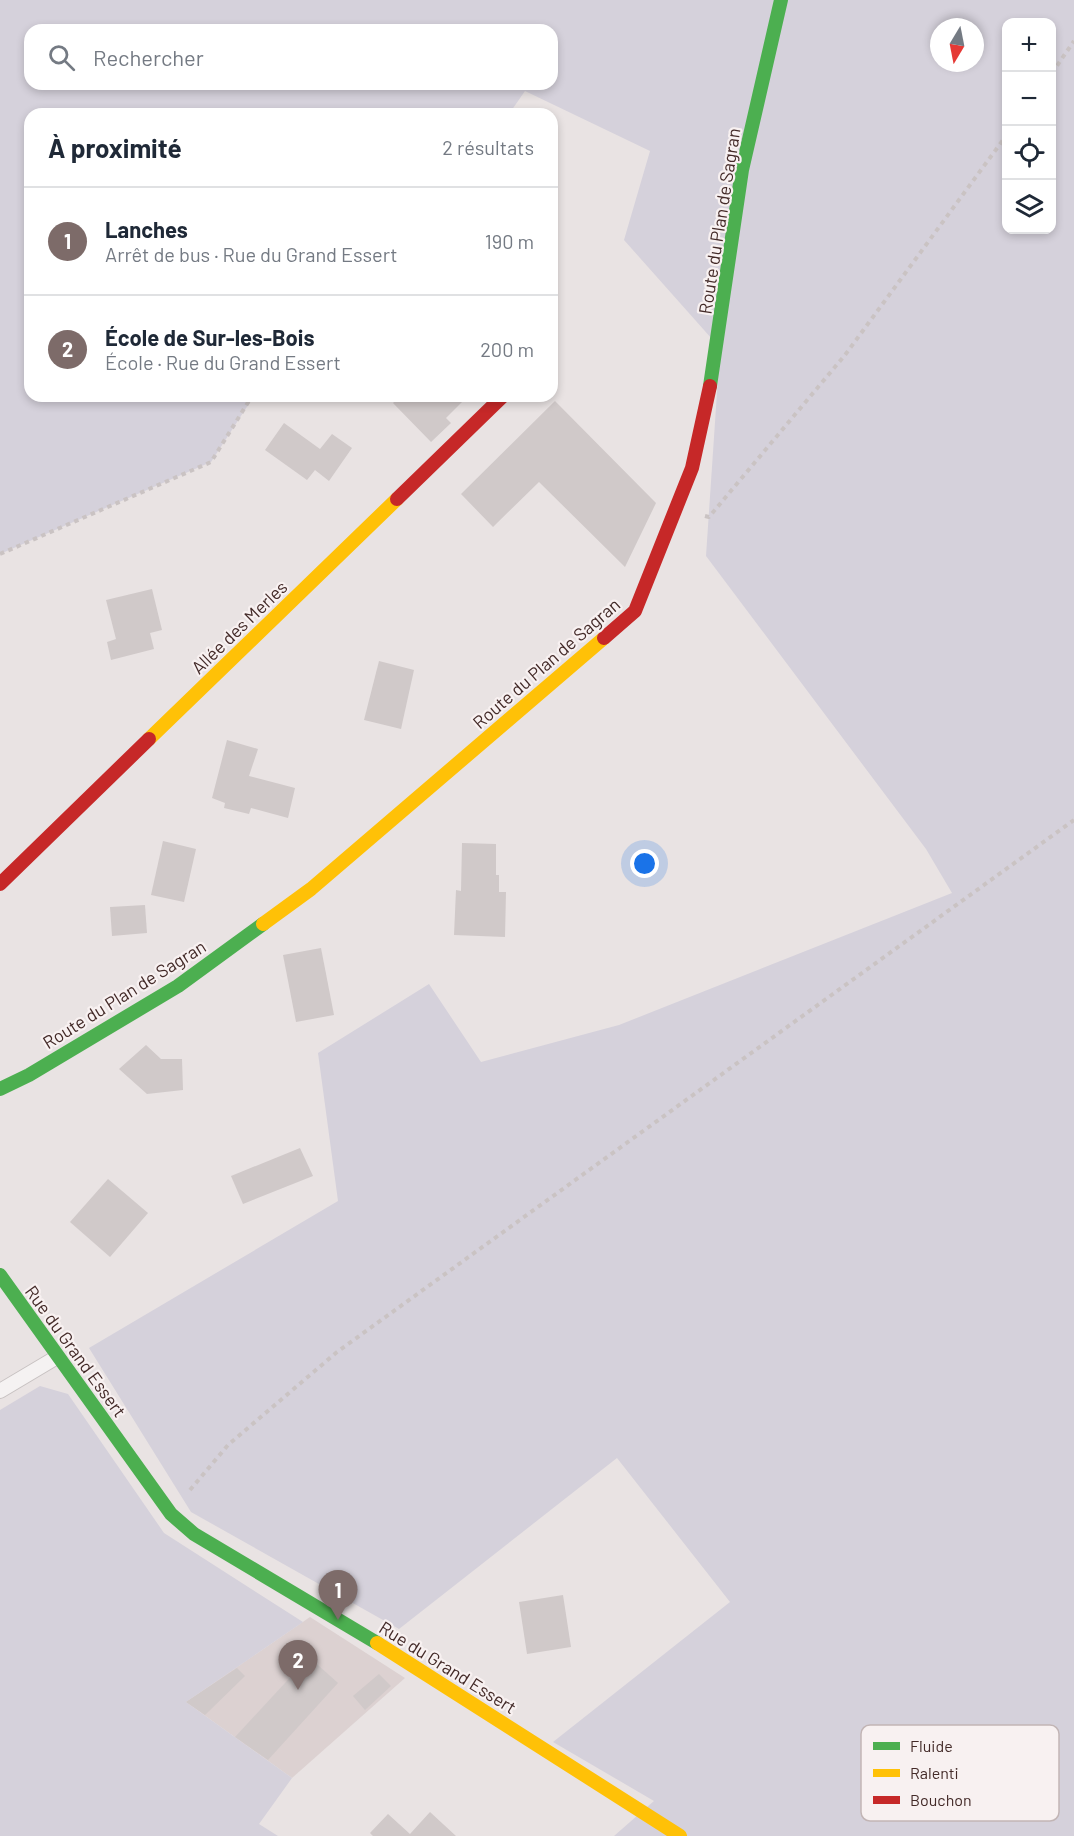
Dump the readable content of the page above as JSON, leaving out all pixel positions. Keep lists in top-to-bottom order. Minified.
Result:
{"streets":{"street":["Route du Plan de Sagran","Allée des Merles","Rue du Grand Essert"]},"legend":["Fluide","Ralenti","Bouchon"],"north":"bottom","page":{"map_buttons":["+","−"],"search":"Rechercher","heading":["À proximité","2 résultats"],"list":[{"mark":"1","name":"Lanches","note":"Arrêt de bus · Rue du Grand Essert","value":"190 m"},{"mark":"2","name":"École de Sur-les-Bois","note":"École · Rue du Grand Essert","value":"200 m"}],"pins":["1","2"]}}
